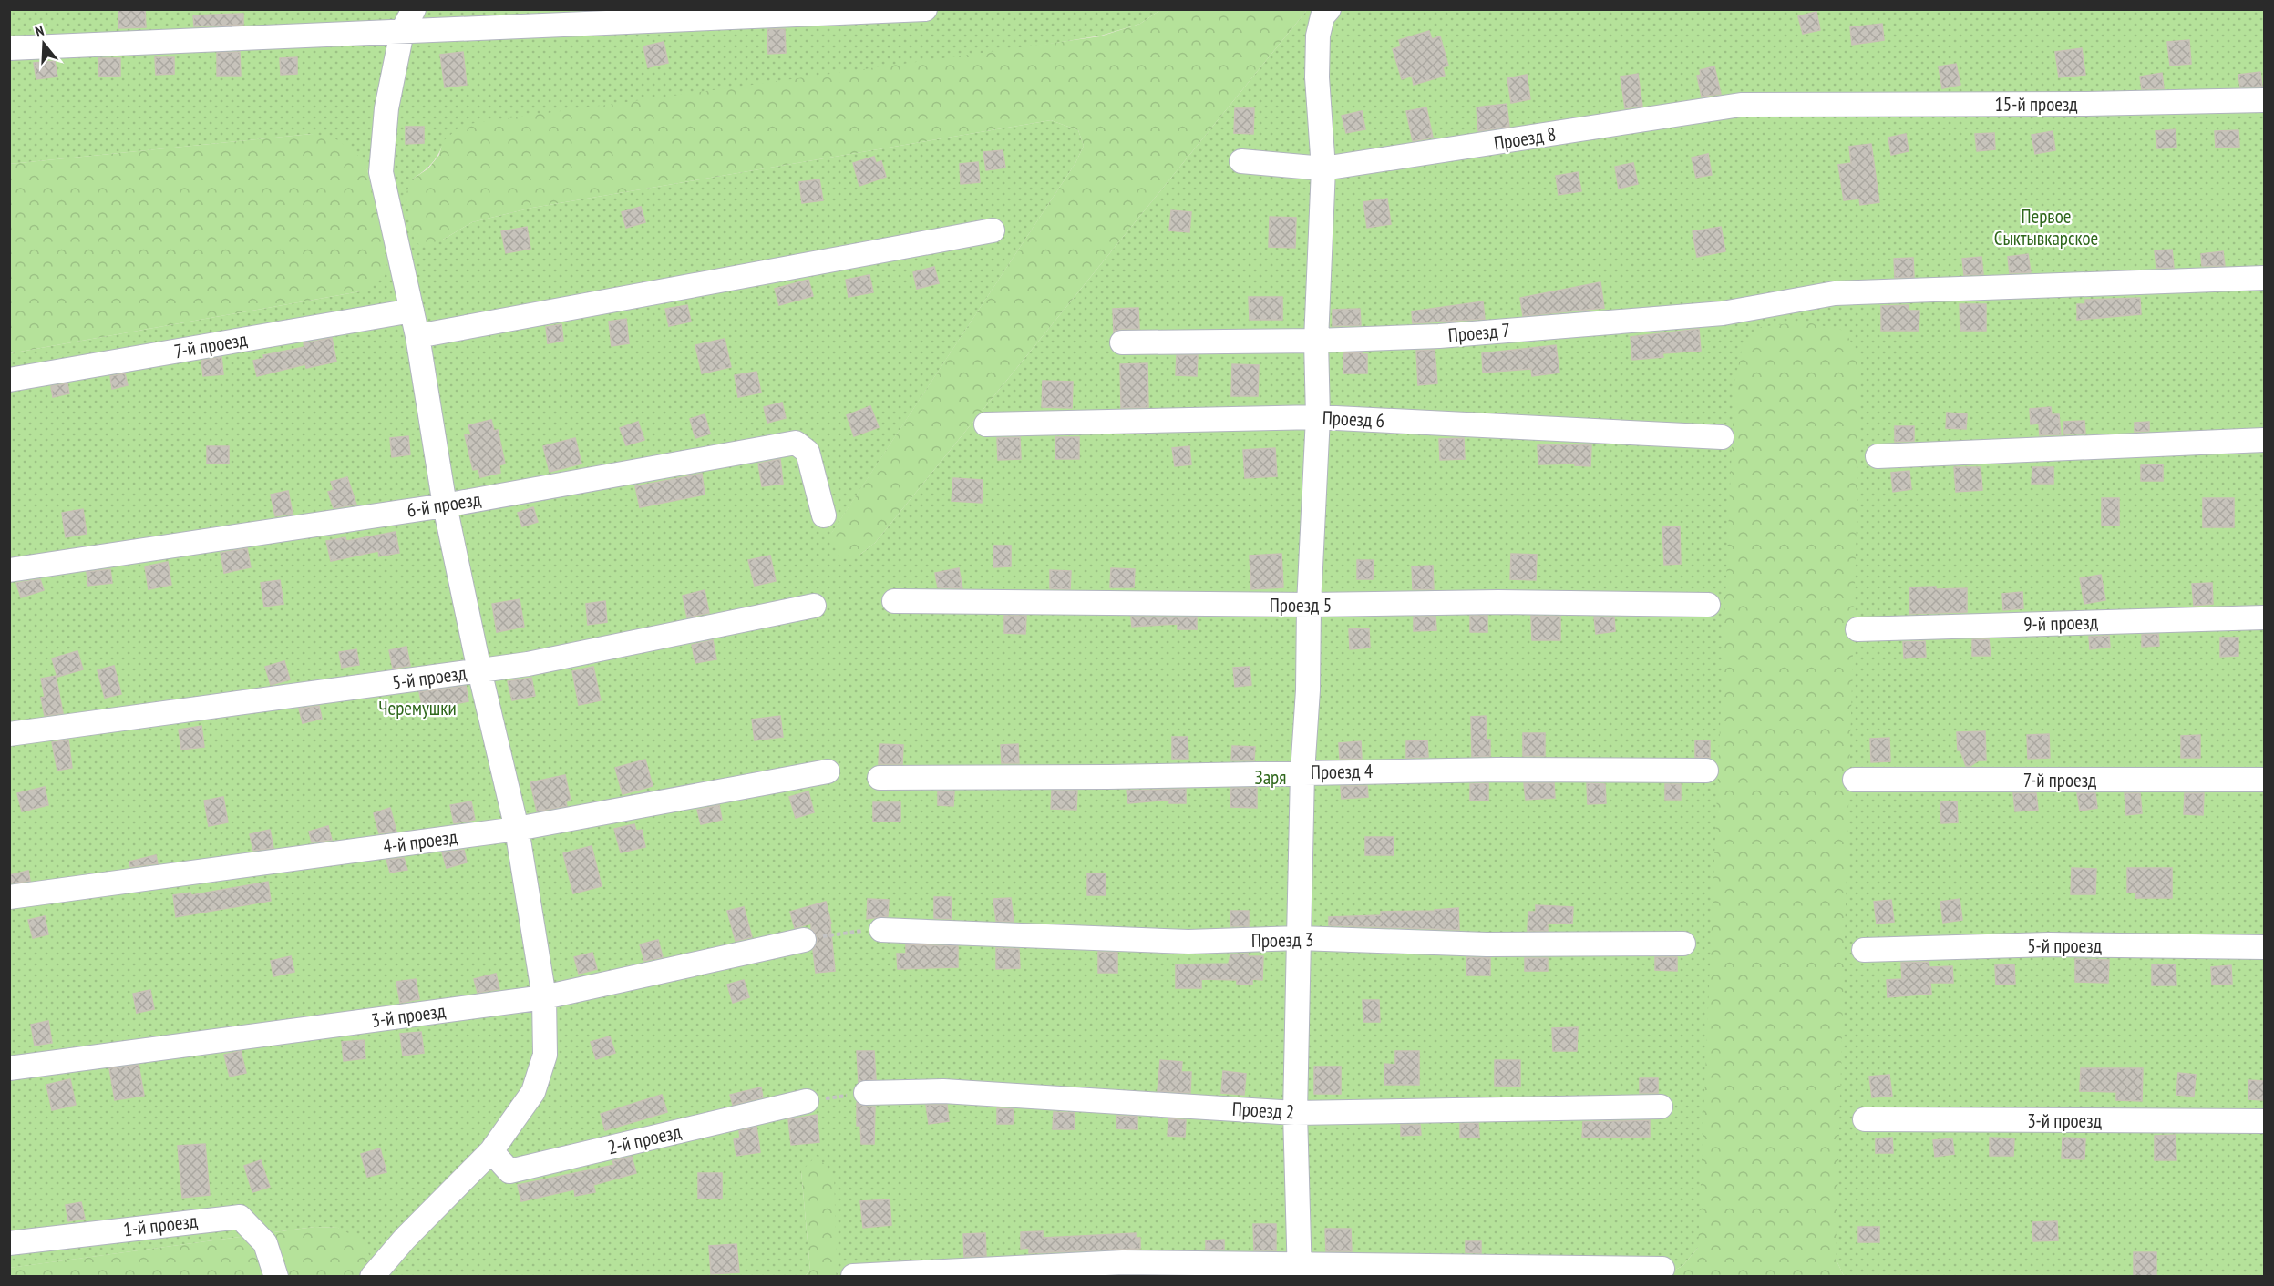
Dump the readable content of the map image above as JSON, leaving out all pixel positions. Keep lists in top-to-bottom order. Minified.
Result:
{"streets":{"street":["15-й проезд","Проезд 8","Проезд 7","7-й проезд","Проезд 6","6-й проезд","Проезд 5","9-й проезд","5-й проезд","Проезд 4","4-й проезд","Проезд 3","3-й проезд","Проезд 2","2-й проезд","1-й проезд"]},"crossings":[["15-й проезд","Проезд 8"]],"parks":["Первое Сыктывкарское","Черемушки","Заря"],"north":"top"}
